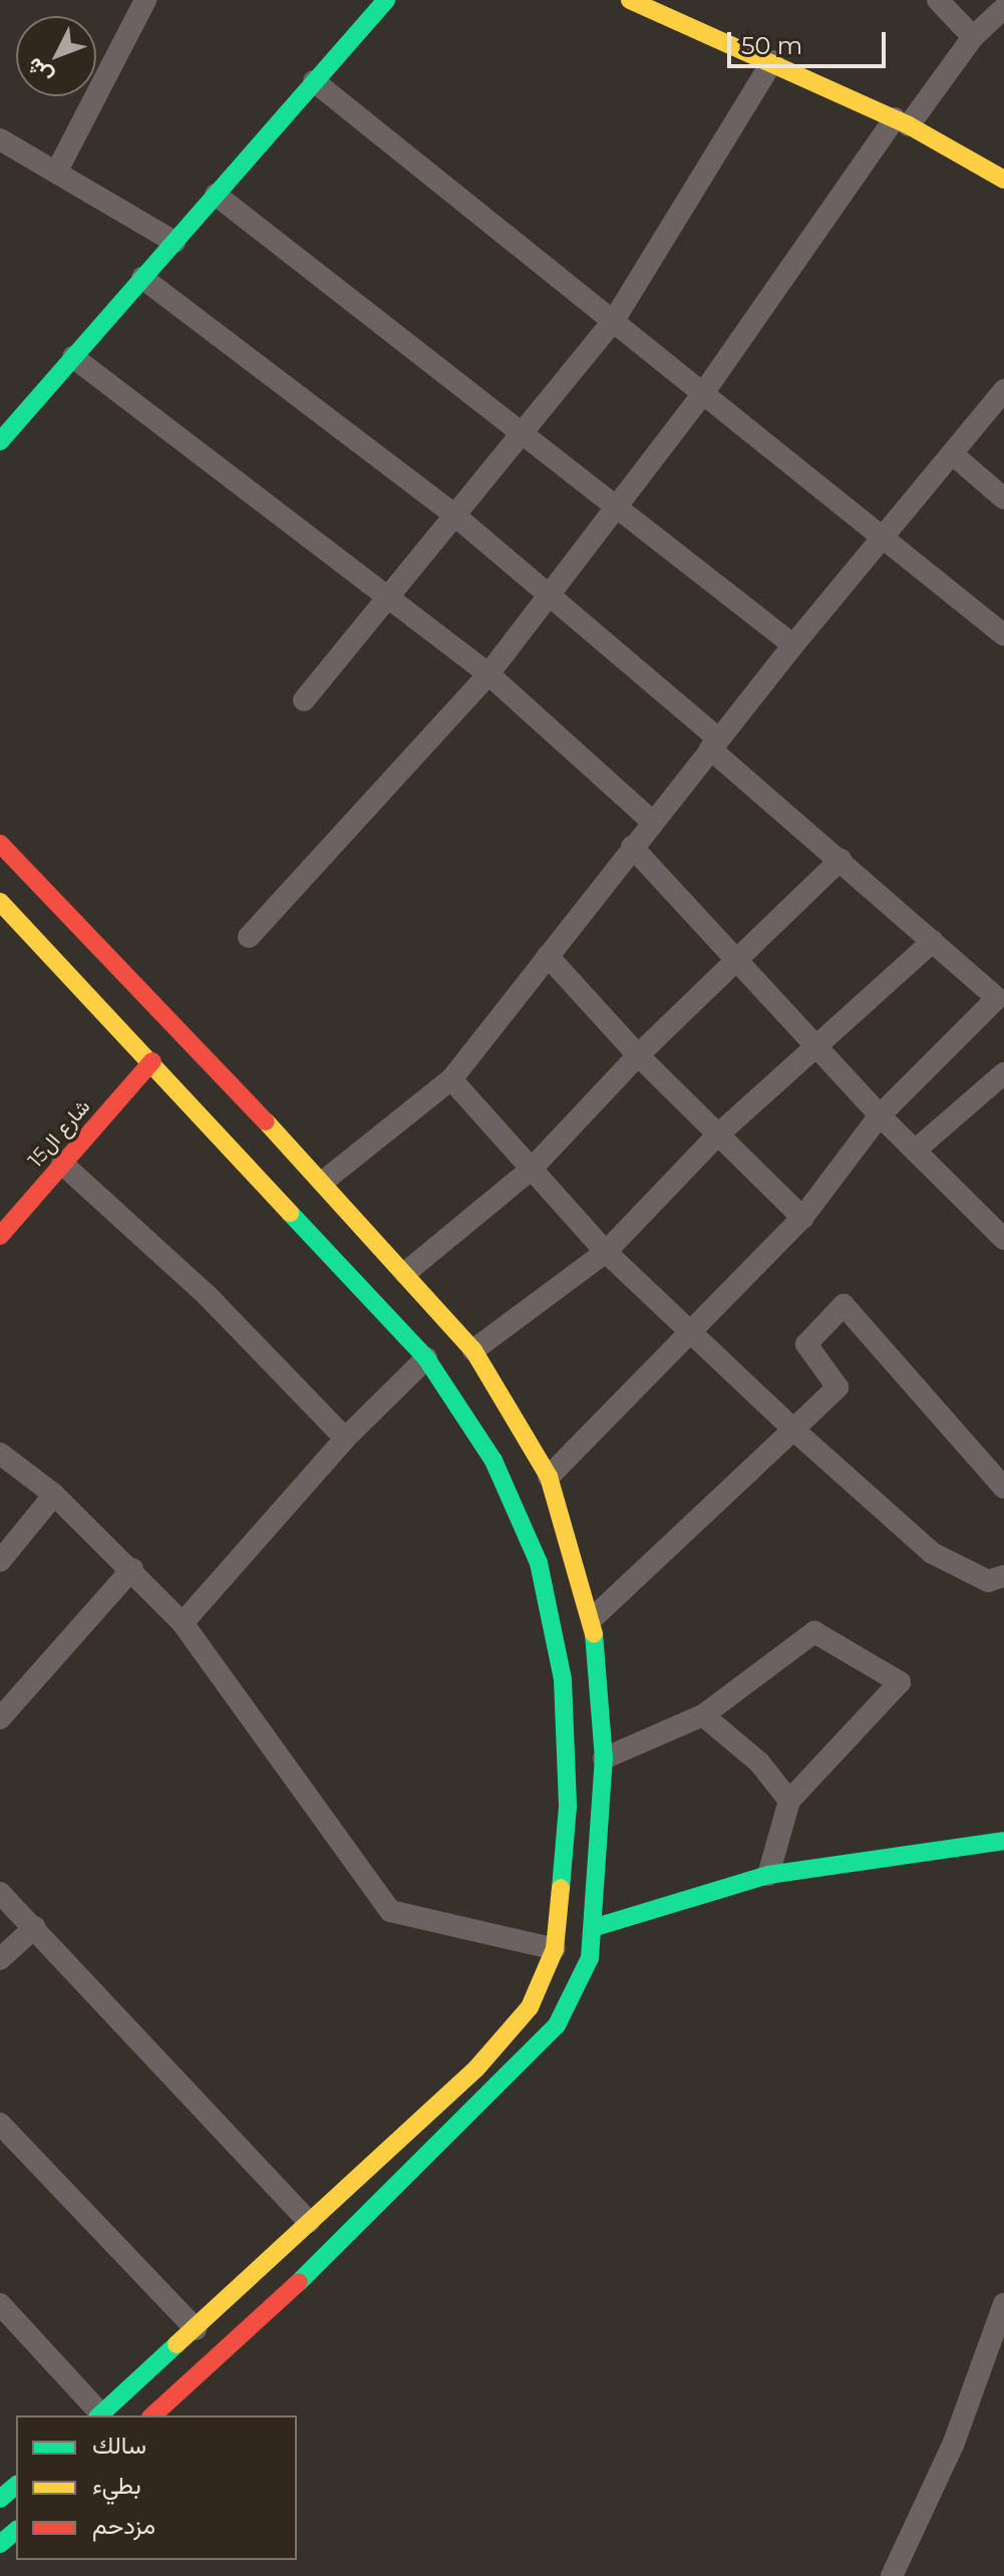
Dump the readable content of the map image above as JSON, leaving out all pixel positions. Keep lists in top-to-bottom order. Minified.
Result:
{"streets":{"main road":["شارع ال15"]},"legend":["سالك","بطيء","مزدحم"],"scale_bar":"50 m","north":"bottom left"}
